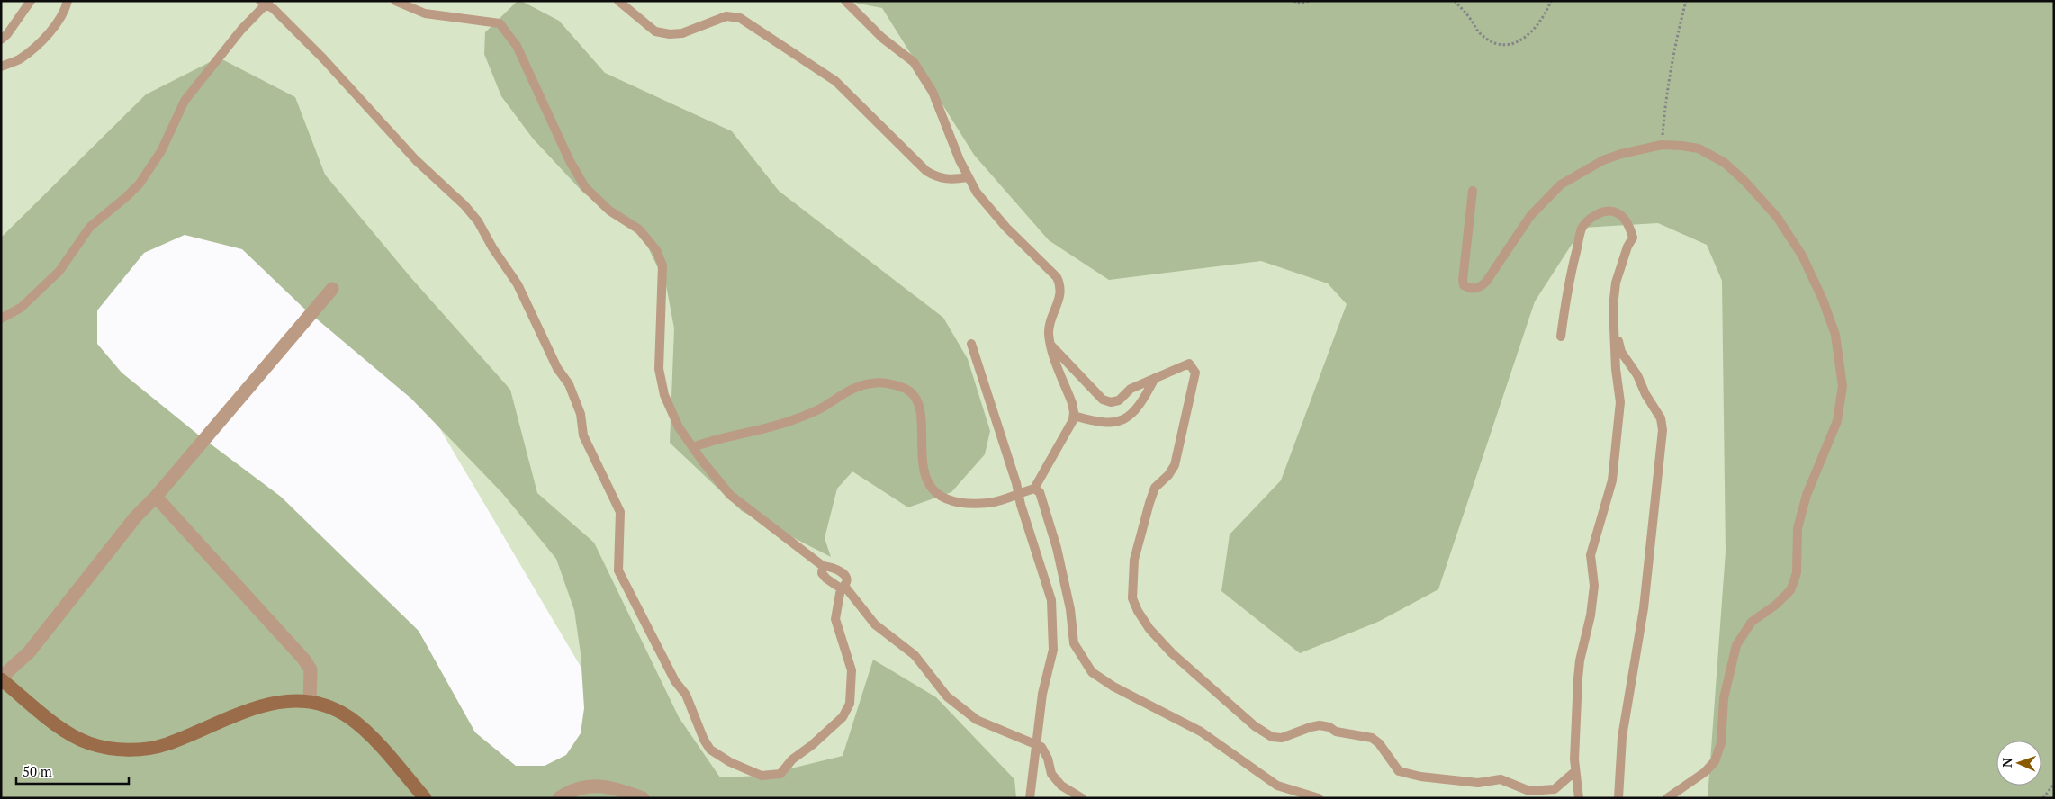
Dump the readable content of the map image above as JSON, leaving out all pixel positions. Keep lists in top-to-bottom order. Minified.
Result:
{"scale_bar":"50 m","north":"left"}
